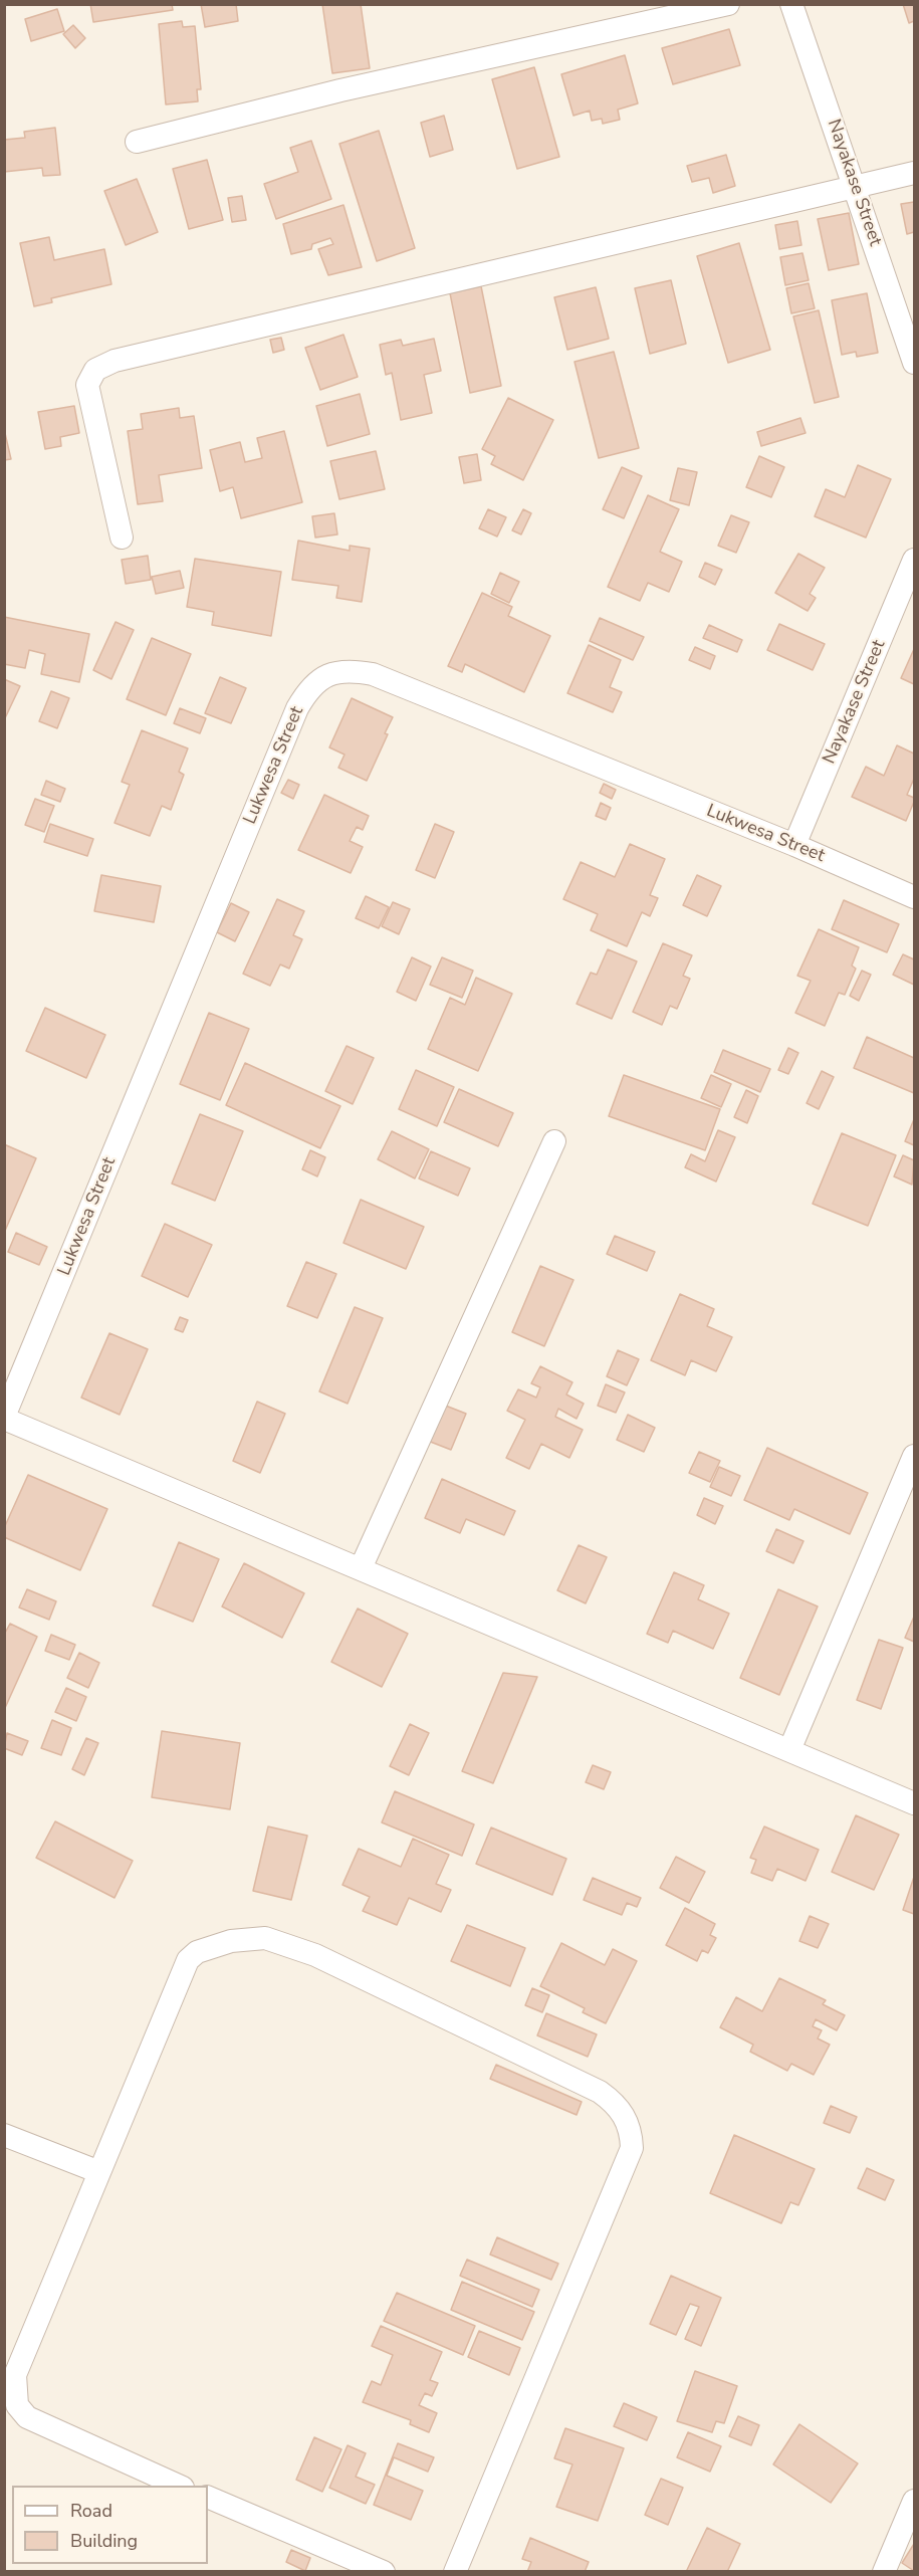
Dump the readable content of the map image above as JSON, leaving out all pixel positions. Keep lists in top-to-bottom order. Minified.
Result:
{"streets":{"street":["Nayakase Street","Lukwesa Street"]},"crossings":[["Nayakase Street","Lukwesa Street"]],"legend":["Road","Building"]}
